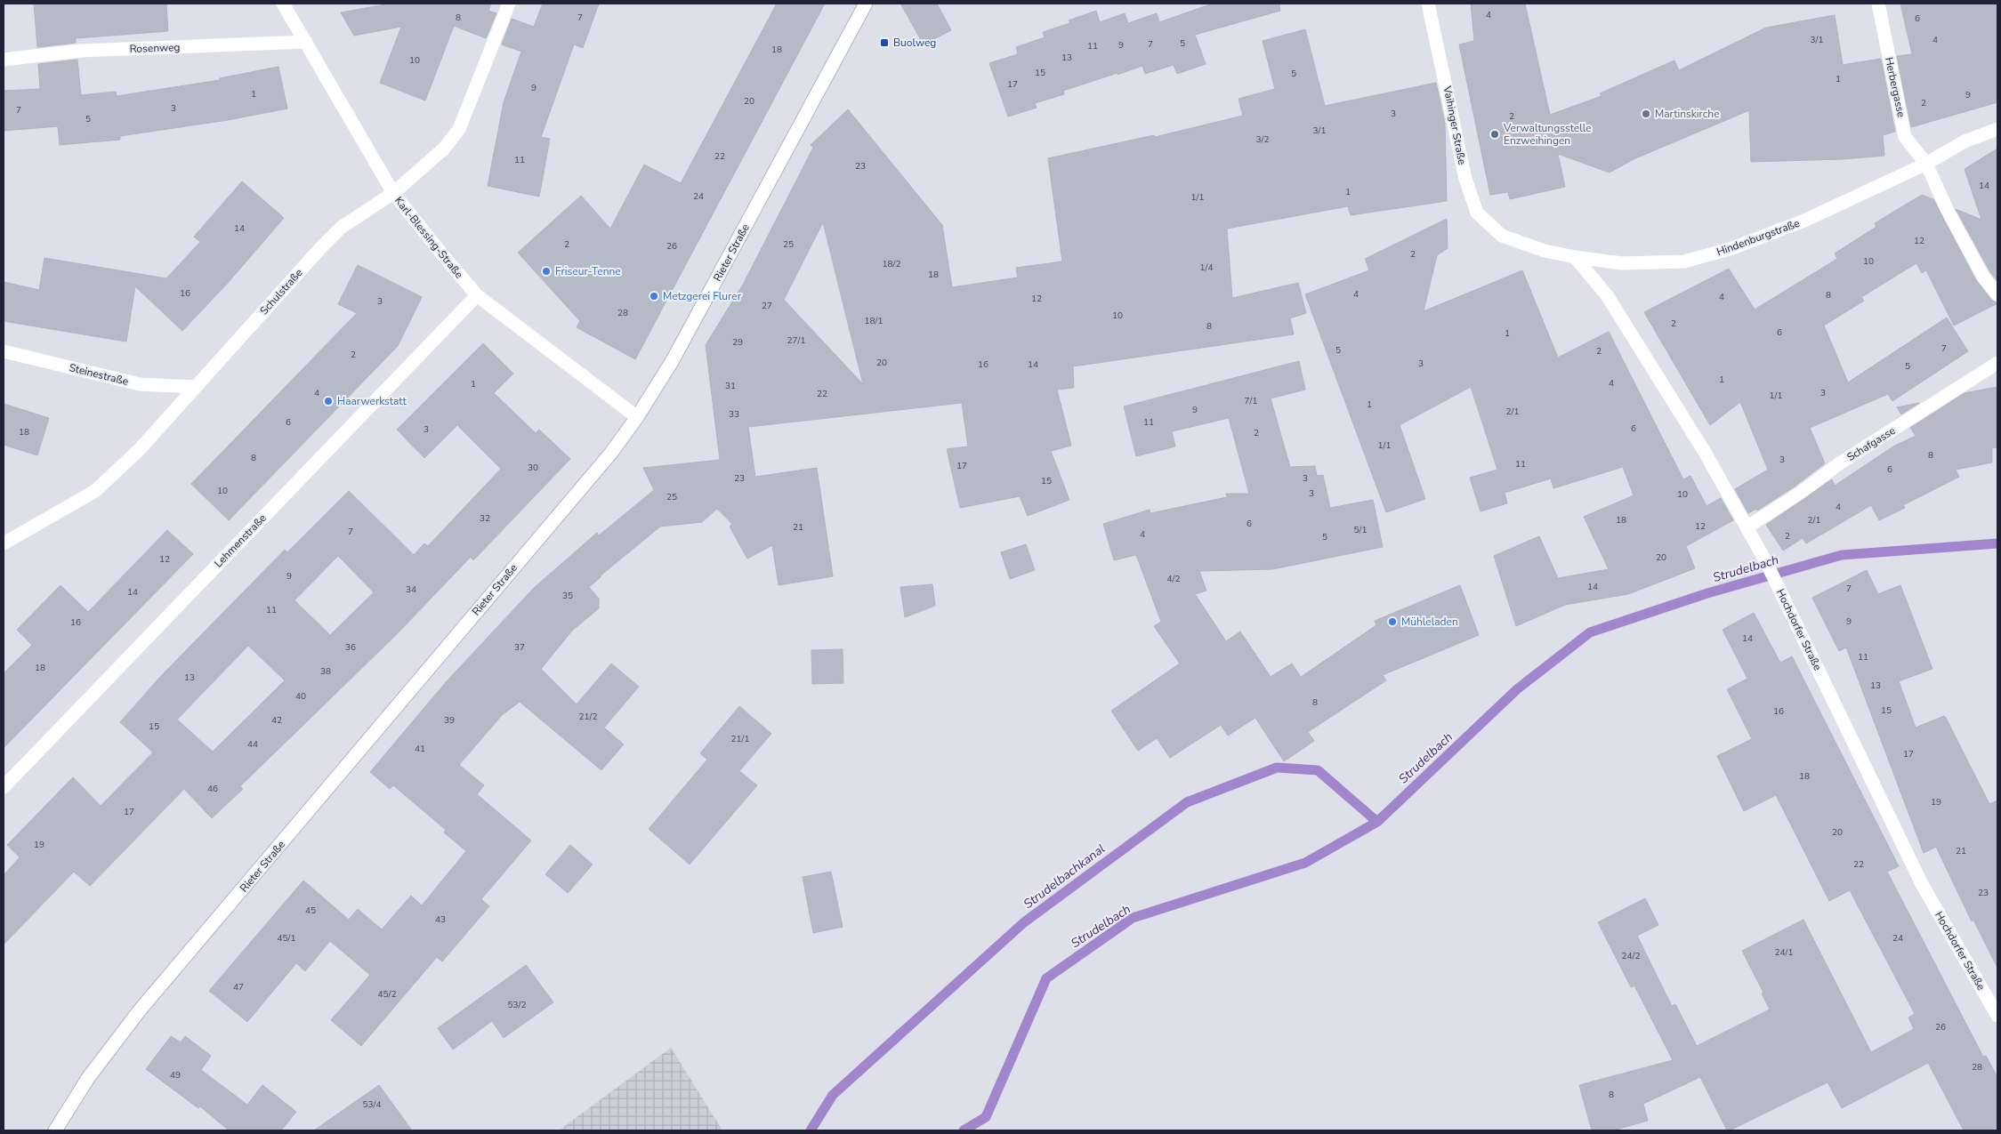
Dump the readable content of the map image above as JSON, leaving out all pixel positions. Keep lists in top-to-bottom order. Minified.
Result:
{"streets":{"street":["Rosenweg","Herbergasse","Vaihinger Straße","Karl-Blessing-Straße","Hindenburgstraße","Rieter Straße","Schulstraße","Steinestraße","Schafgasse","Lehmenstraße","Hochdorfer Straße"]},"crossings":[["Rosenweg","Karl-Blessing-Straße"],["Herbergasse","Hindenburgstraße"],["Vaihinger Straße","Hindenburgstraße"],["Karl-Blessing-Straße","Rieter Straße"],["Karl-Blessing-Straße","Schulstraße"],["Karl-Blessing-Straße","Lehmenstraße"],["Hindenburgstraße","Hochdorfer Straße"],["Schulstraße","Steinestraße"],["Schafgasse","Hochdorfer Straße"]],"water":["Strudelbach","Strudelbachkanal"],"places":{"transit":["Buolweg"],"other":["Martinskirche","Verwaltungsstelle Enzweihingen","Friseur-Tenne","Metzgerei Flurer","Haarwerkstatt","Mühleladen"]},"house_numbers":["4","8","7","6","3/1","4","5","7","9","11","18","13","10","15","5","1","17","9","1","9","20","2","3","7","3","2","5","3/1","3/2","22","11","23","14","1","24","1/1","14","12","2","25","26","2","10","18/2","1/4","18","16","4","8","4","12","3","27","28","10","18/1","2","8","6","1","27/1","29","7","5","2","2","20","3","16","14","5","1","4","1","31","4","3","22","1/1","7/1","1","9","2/1","33","6","11","6","3","18","2","1/1","8","8","3","11","17","30","6","23","3","15","10","3","10","25","4","32","18","2/1","6","12","21","5/1","7","4","2","5","20","12","9","4/2","14","7","34","14","35","11","9","16","14","36","37","11","18","38","13","13","40","8","15","16","21/2","42","39","15","21/1","44","41","17","18","46","19","17","20","19","21","22","23","45","43","45/1","24","24/1","24/2","47","45/2","53/2","26","28","49","8","53/4"]}
